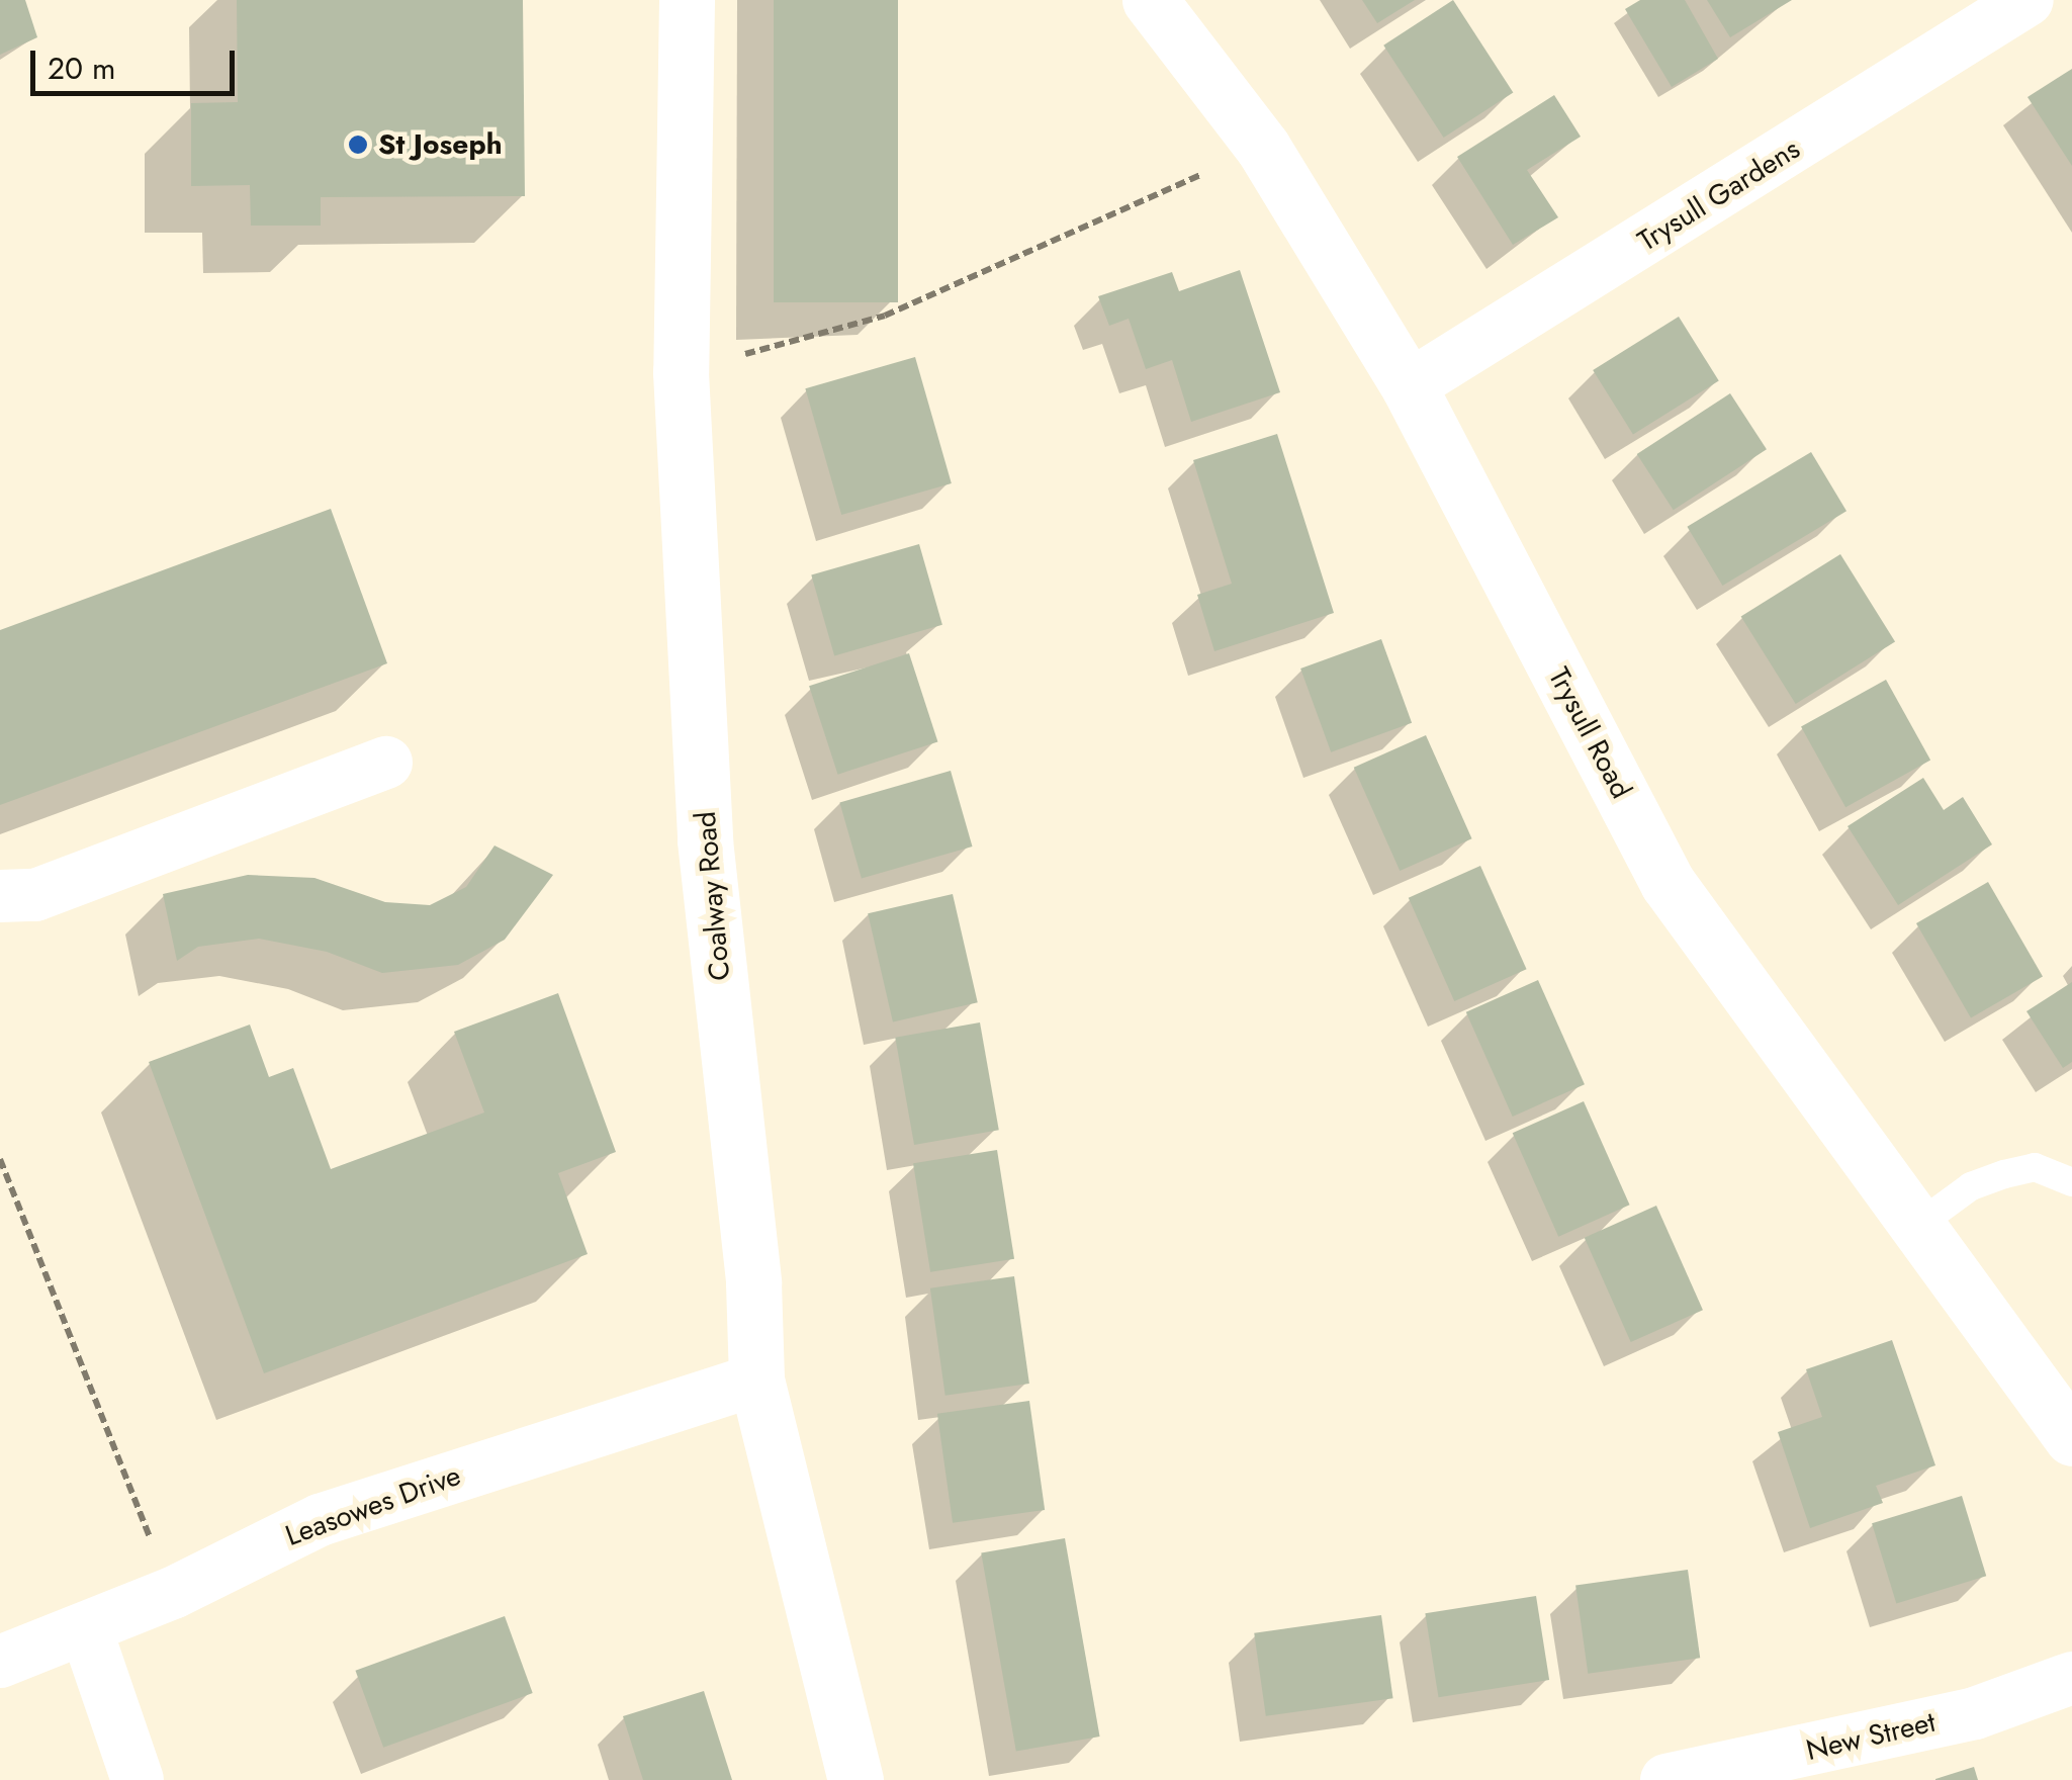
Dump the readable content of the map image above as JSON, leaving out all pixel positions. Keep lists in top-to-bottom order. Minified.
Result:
{"streets":{"street":["Trysull Gardens","Trysull Road","Coalway Road","Leasowes Drive","New Street"]},"crossings":[["Trysull Gardens","Trysull Road"],["Coalway Road","Leasowes Drive"]],"places":["St Joseph"],"scale_bar":"20 m"}
